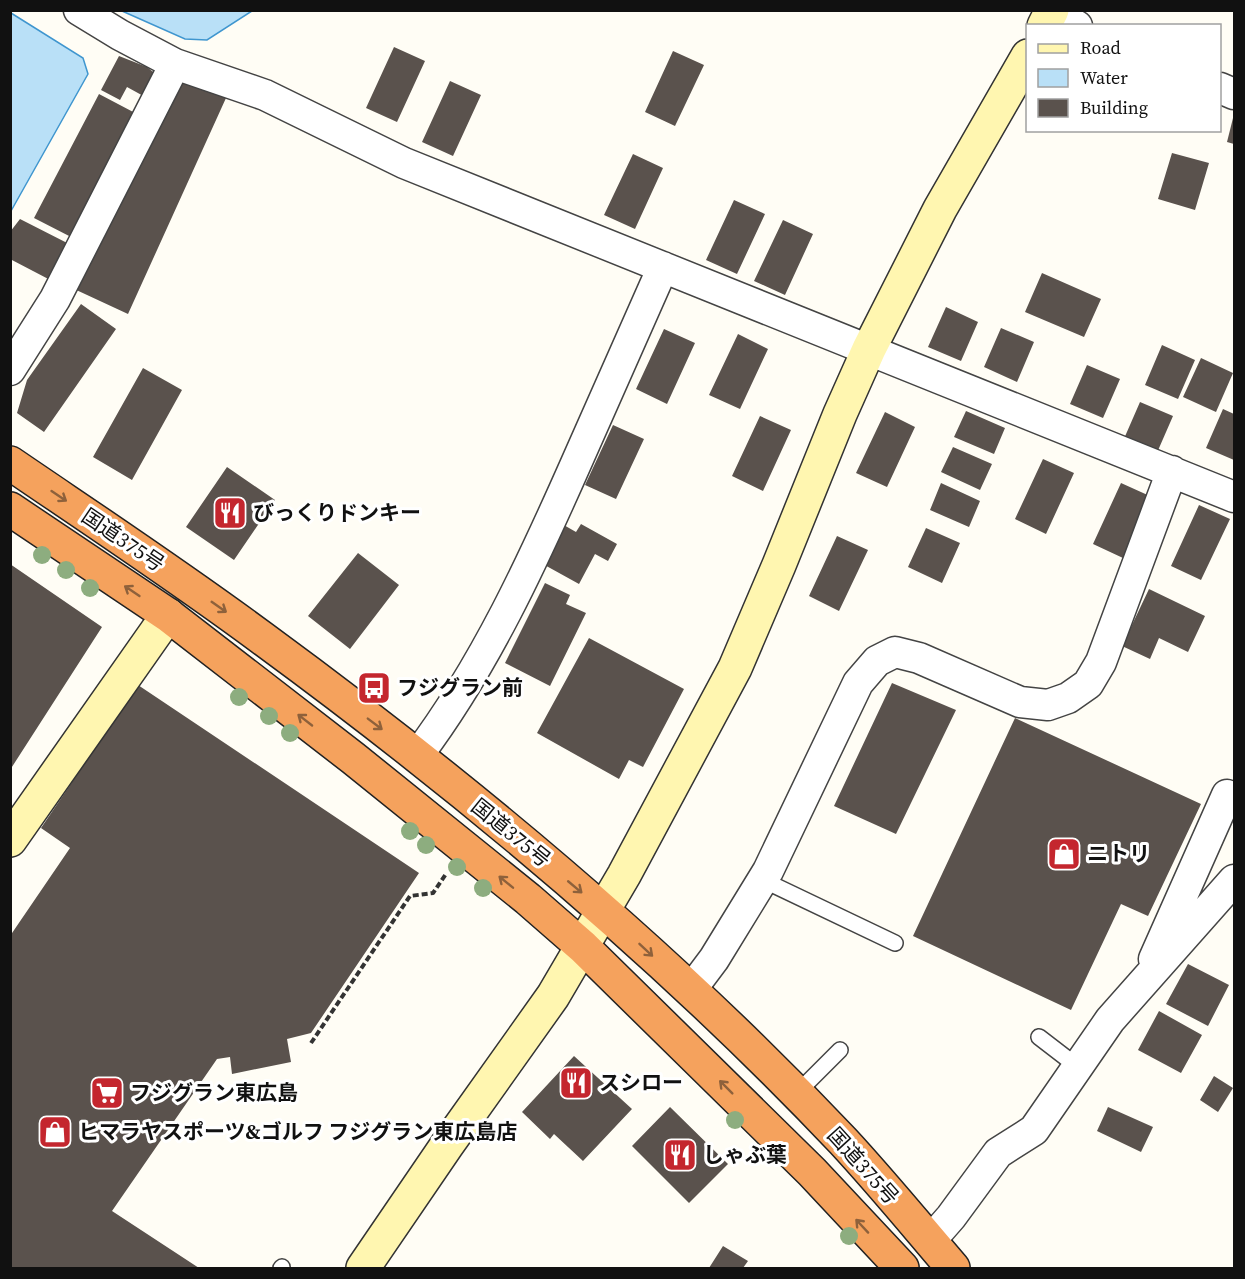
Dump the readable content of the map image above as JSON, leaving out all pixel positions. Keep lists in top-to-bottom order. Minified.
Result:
{"streets":{"highway":["国道375号"]},"places":{"restaurant":["びっくりドンキー","スシロー","しゃぶ葉"],"bus stop":["フジグラン前"],"shop":["ニトリ","ヒマラヤスポーツ&ゴルフ フジグラン東広島店"],"supermarket":["フジグラン東広島"]},"legend":["Road","Water","Building"]}
